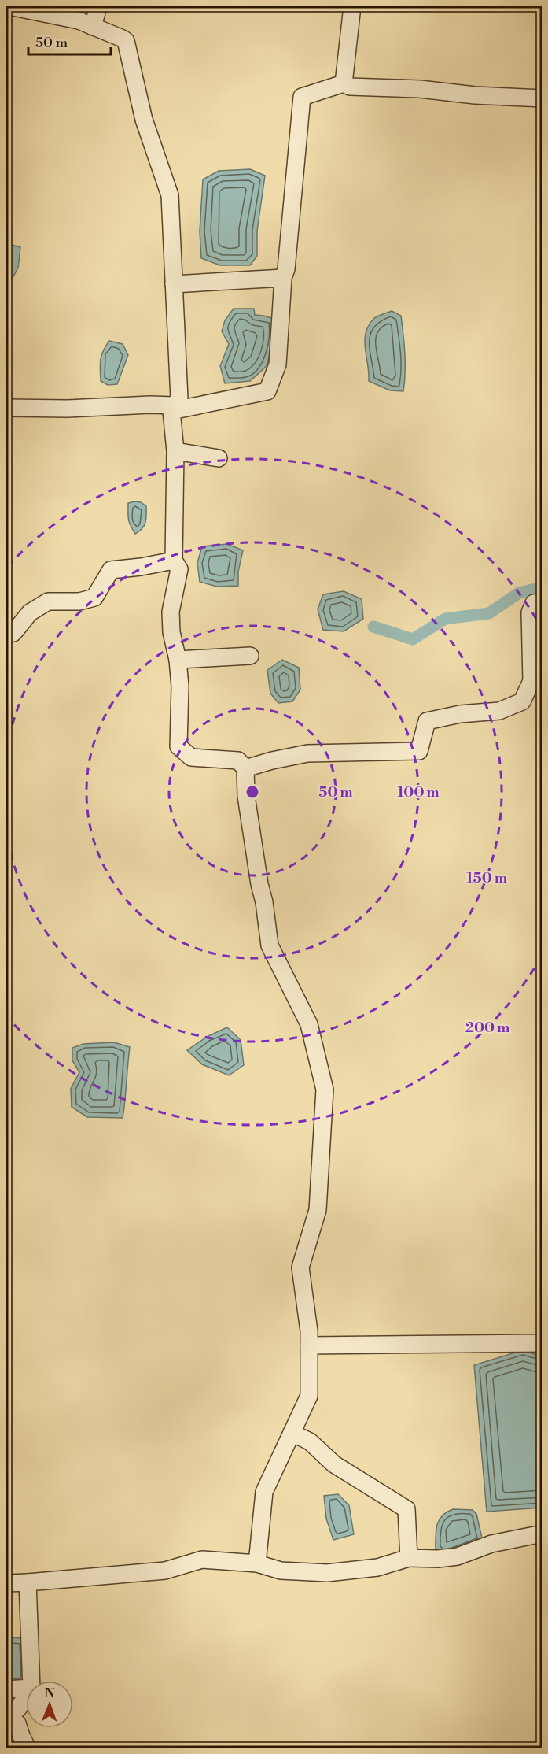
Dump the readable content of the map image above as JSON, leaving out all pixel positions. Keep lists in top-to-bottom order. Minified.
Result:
{"scale_bar":"50 m","north":"top","rings":["50 m","100 m","150 m","200 m"]}
